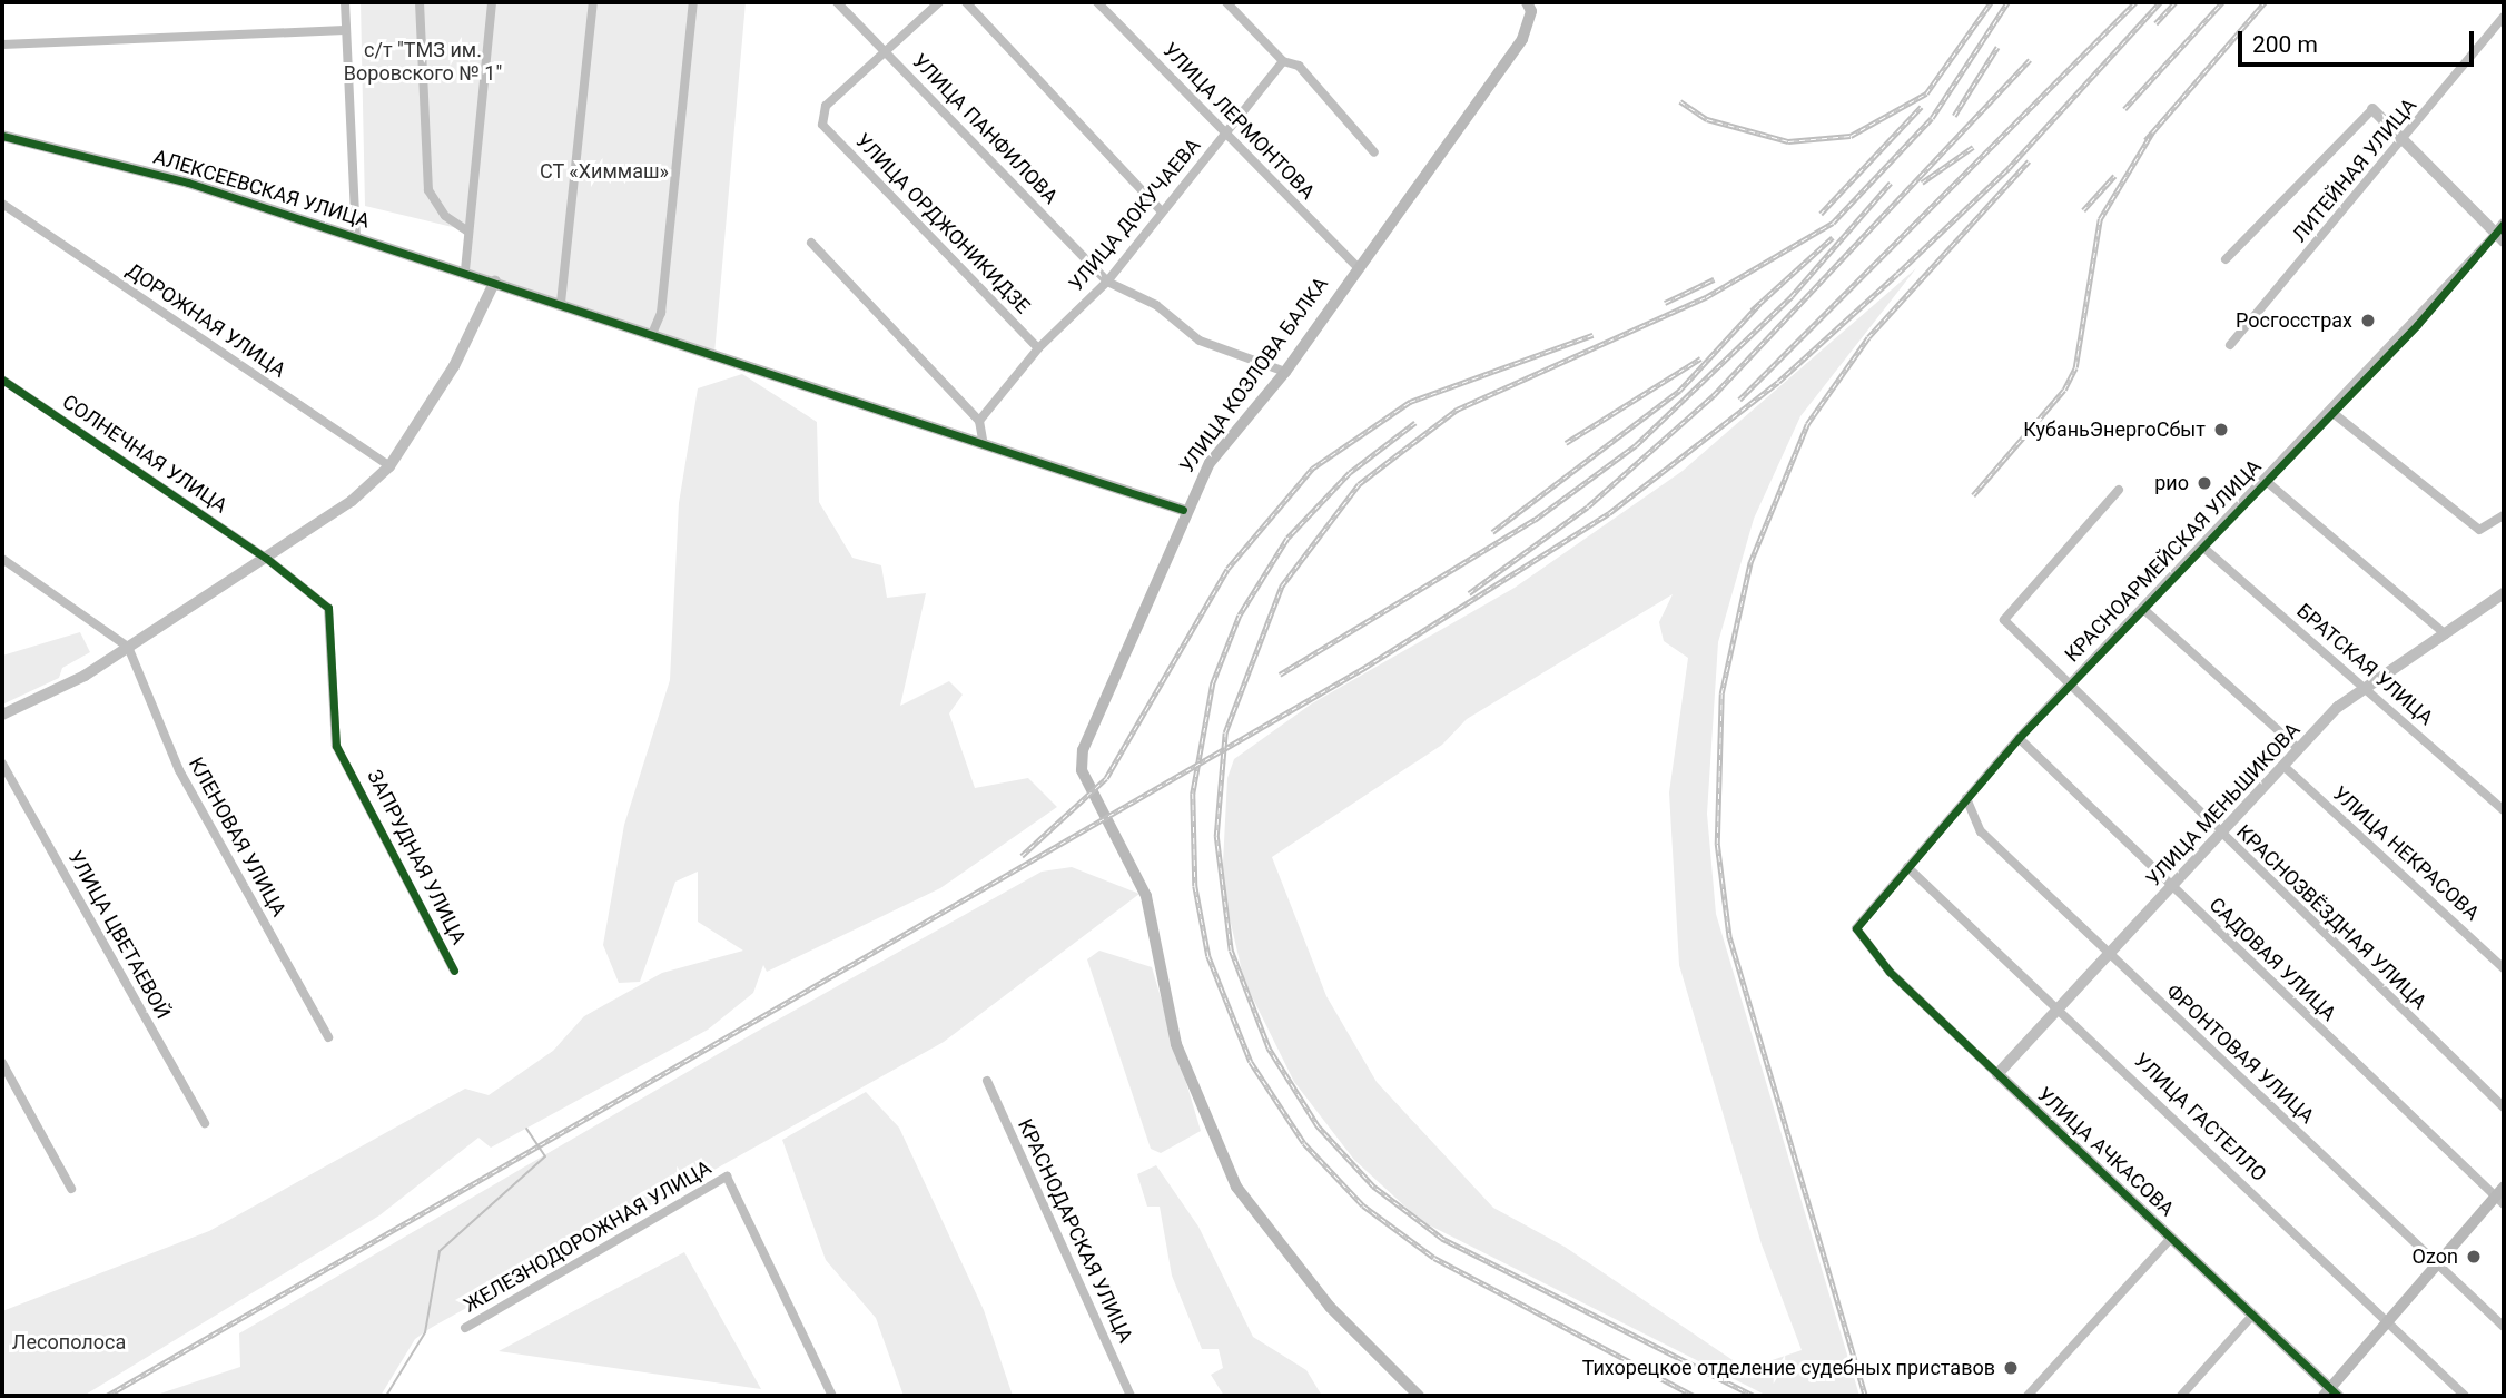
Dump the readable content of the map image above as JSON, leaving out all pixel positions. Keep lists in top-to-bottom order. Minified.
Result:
{"streets":{"main road":["УЛИЦА КОЗЛОВА БАЛКА"],"street":["УЛИЦА ЛЕРМОНТОВА","УЛИЦА ПАНФИЛОВА","ЛИТЕЙНАЯ УЛИЦА","АЛЕКСЕЕВСКАЯ УЛИЦА","УЛИЦА ДОКУЧАЕВА","УЛИЦА ОРДЖОНИКИДЗЕ","ДОРОЖНАЯ УЛИЦА","СОЛНЕЧНАЯ УЛИЦА","КРАСНОАРМЕЙСКАЯ УЛИЦА","БРАТСКАЯ УЛИЦА","УЛИЦА МЕНЬШИКОВА","КЛЕНОВАЯ УЛИЦА","УЛИЦА НЕКРАСОВА","ЗАПРУДНАЯ УЛИЦА","КРАСНОЗВЁЗДНАЯ УЛИЦА","УЛИЦА ЦВЕТАЕВОЙ","САДОВАЯ УЛИЦА","ФРОНТОВАЯ УЛИЦА","УЛИЦА ГАСТЕЛЛО","УЛИЦА АЧКАСОВА","КРАСНОДАРСКАЯ УЛИЦА","ЖЕЛЕЗНОДОРОЖНАЯ УЛИЦА"]},"crossings":[["УЛИЦА ЛЕРМОНТОВА","УЛИЦА ДОКУЧАЕВА"],["УЛИЦА ЛЕРМОНТОВА","УЛИЦА КОЗЛОВА БАЛКА"],["УЛИЦА ПАНФИЛОВА","УЛИЦА ДОКУЧАЕВА"],["УЛИЦА ПАНФИЛОВА","УЛИЦА ОРДЖОНИКИДЗЕ"],["АЛЕКСЕЕВСКАЯ УЛИЦА","УЛИЦА КОЗЛОВА БАЛКА"],["УЛИЦА ДОКУЧАЕВА","УЛИЦА ОРДЖОНИКИДЗЕ"],["СОЛНЕЧНАЯ УЛИЦА","ЗАПРУДНАЯ УЛИЦА"],["КРАСНОАРМЕЙСКАЯ УЛИЦА","БРАТСКАЯ УЛИЦА"],["КРАСНОАРМЕЙСКАЯ УЛИЦА","КРАСНОЗВЁЗДНАЯ УЛИЦА"],["КРАСНОАРМЕЙСКАЯ УЛИЦА","САДОВАЯ УЛИЦА"],["КРАСНОАРМЕЙСКАЯ УЛИЦА","ФРОНТОВАЯ УЛИЦА"],["КРАСНОАРМЕЙСКАЯ УЛИЦА","УЛИЦА ГАСТЕЛЛО"],["КРАСНОАРМЕЙСКАЯ УЛИЦА","УЛИЦА АЧКАСОВА"],["БРАТСКАЯ УЛИЦА","УЛИЦА МЕНЬШИКОВА"],["УЛИЦА МЕНЬШИКОВА","УЛИЦА НЕКРАСОВА"],["УЛИЦА МЕНЬШИКОВА","КРАСНОЗВЁЗДНАЯ УЛИЦА"],["УЛИЦА МЕНЬШИКОВА","САДОВАЯ УЛИЦА"],["УЛИЦА МЕНЬШИКОВА","ФРОНТОВАЯ УЛИЦА"],["УЛИЦА МЕНЬШИКОВА","УЛИЦА ГАСТЕЛЛО"],["УЛИЦА МЕНЬШИКОВА","УЛИЦА АЧКАСОВА"]],"parks":["с/т \"ТМЗ им. Воровского № 1\"","СТ «Химмаш»","Лесополоса"],"places":["Росгосстрах","КубаньЭнергоСбыт","рио","Ozon","Тихорецкое отделение судебных приставов"],"scale_bar":"200 m"}
